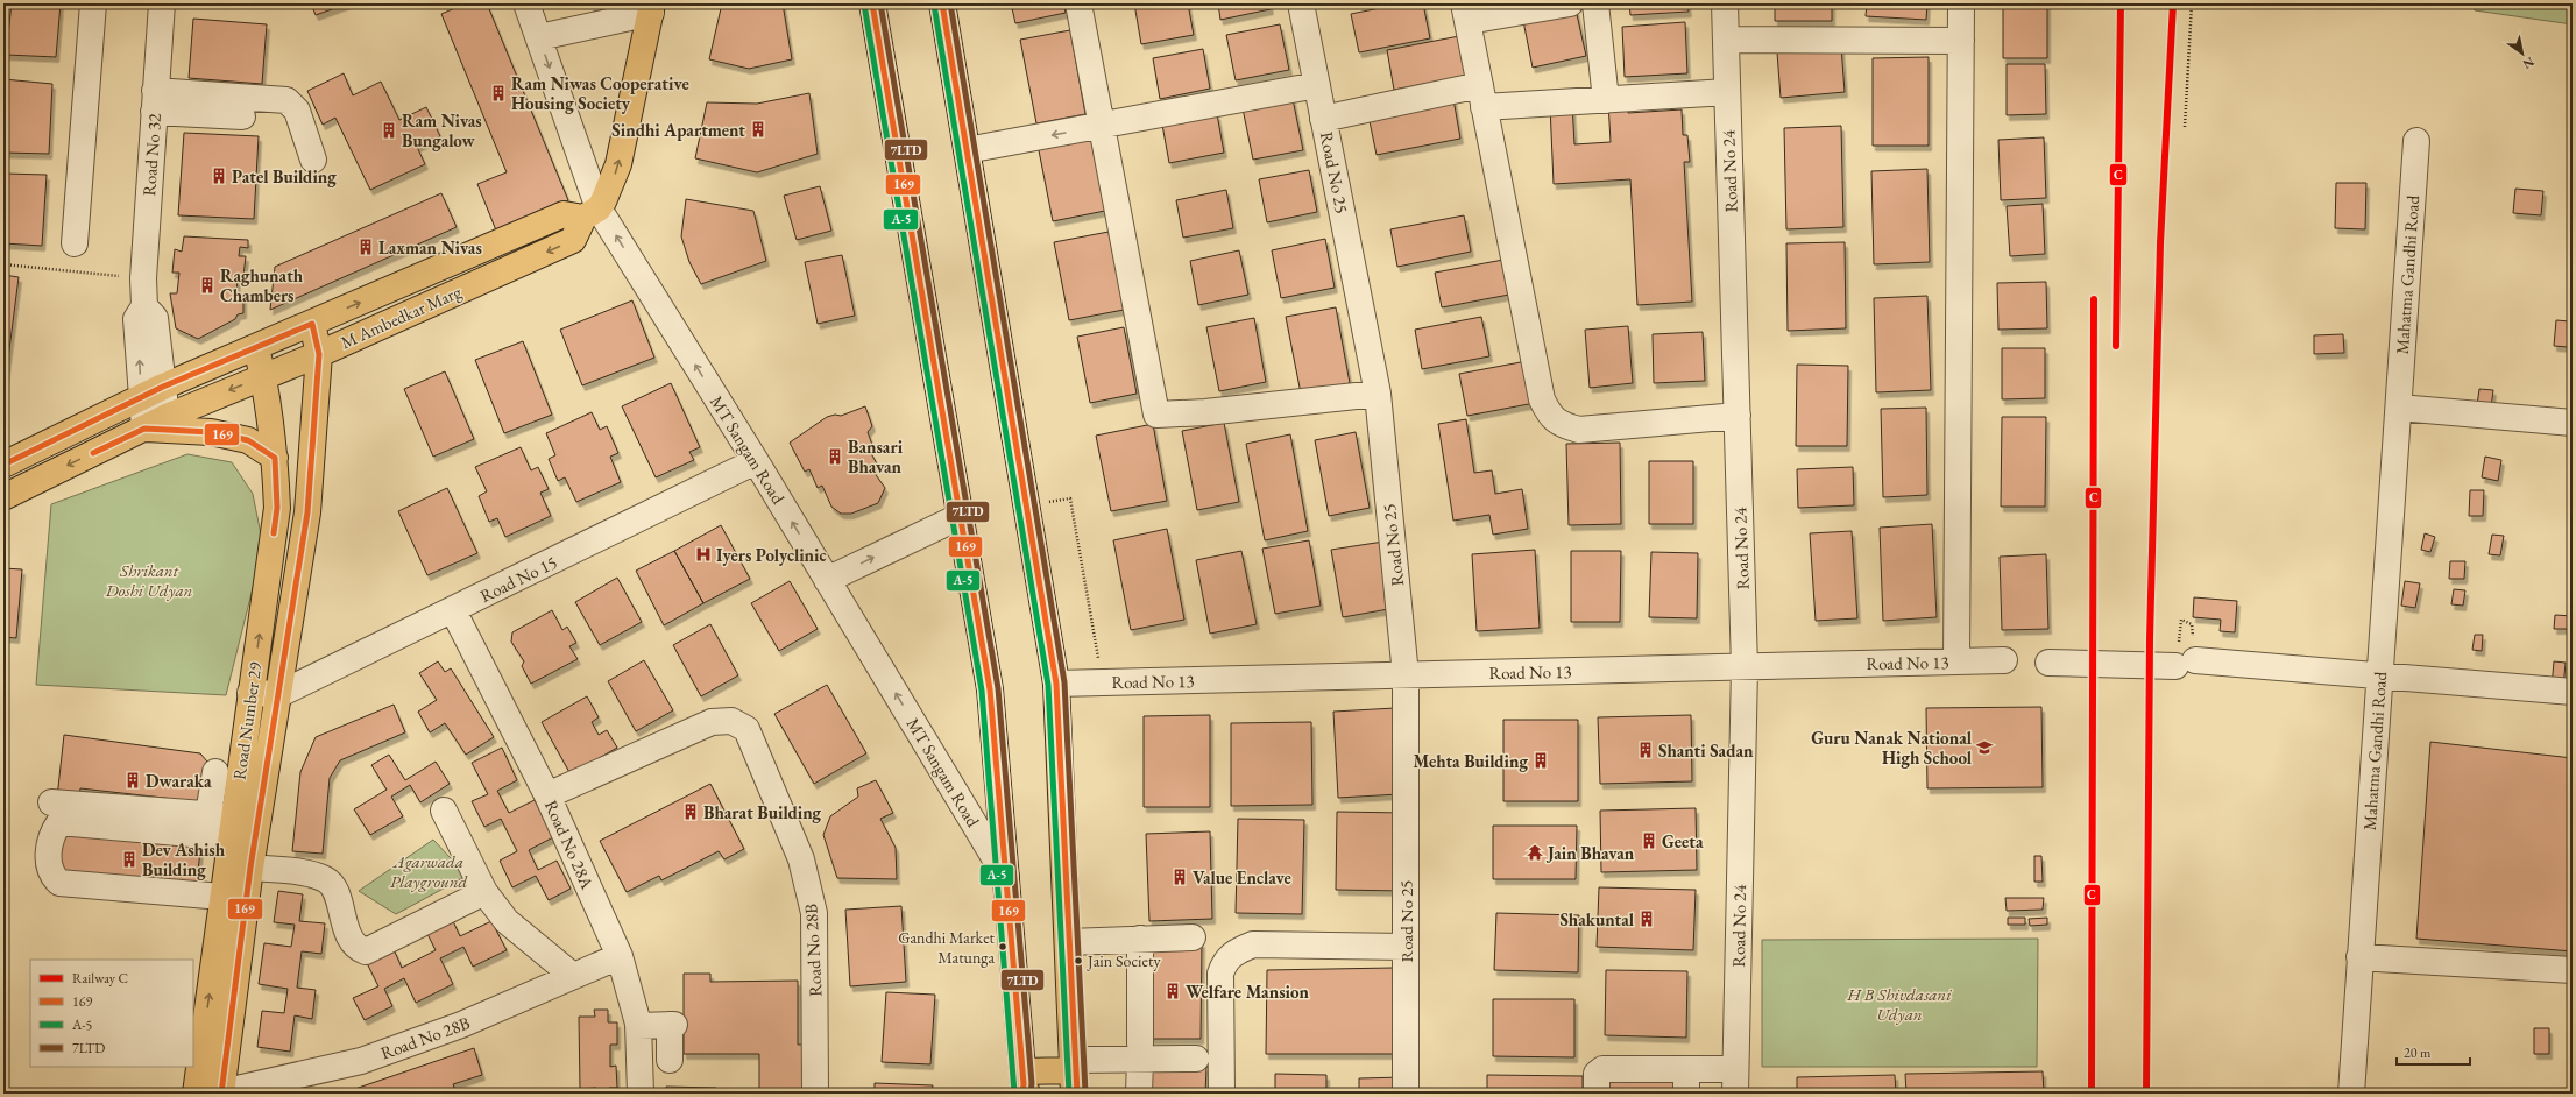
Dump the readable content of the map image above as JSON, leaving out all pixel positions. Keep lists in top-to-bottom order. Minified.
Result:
{"streets":{"main road":["M Ambedkar Marg","Road Number 29"],"street":["Road No 32","Road No 24","Road No 25","Mahatma Gandhi Road","MT Sangam Road","Road No 15","Road No 13","Road No 28A","Road No 28B"]},"crossings":[["Road No 32","M Ambedkar Marg"],["Road No 24","Road No 13"],["Road No 25","Road No 13"],["M Ambedkar Marg","MT Sangam Road"],["M Ambedkar Marg","Road Number 29"],["MT Sangam Road","Road No 15"],["Road No 15","Road No 28A"],["Road Number 29","Road No 28B"],["Road No 28A","Road No 28B"]],"parks":["Shrikant Doshi Udyan","Agarwada Playground","H B Shivdasani Udyan"],"places":{"building":["Ram Niwas Cooperative Housing Society","Sindhi Apartment","Ram Nivas Bungalow","Patel Building","Laxman Nivas","Raghunath Chambers","Bansari Bhavan","Shanti Sadan","Mehta Building","Dwaraka","Bharat Building","Geeta","Dev Ashish Building","Value Enclave","Shakuntal","Welfare Mansion"],"hospital":["Iyers Polyclinic"],"school or university":["Guru Nanak National High School"],"temple":["Jain Bhavan"],"other":["Gandhi Market Matunga","Jain Society"]},"lines":["rail line C","transit line 169","transit line 7LTD","transit line A-5"],"legend":["Railway C","169","A-5","7LTD"],"scale_bar":"20 m","north":"bottom right"}
